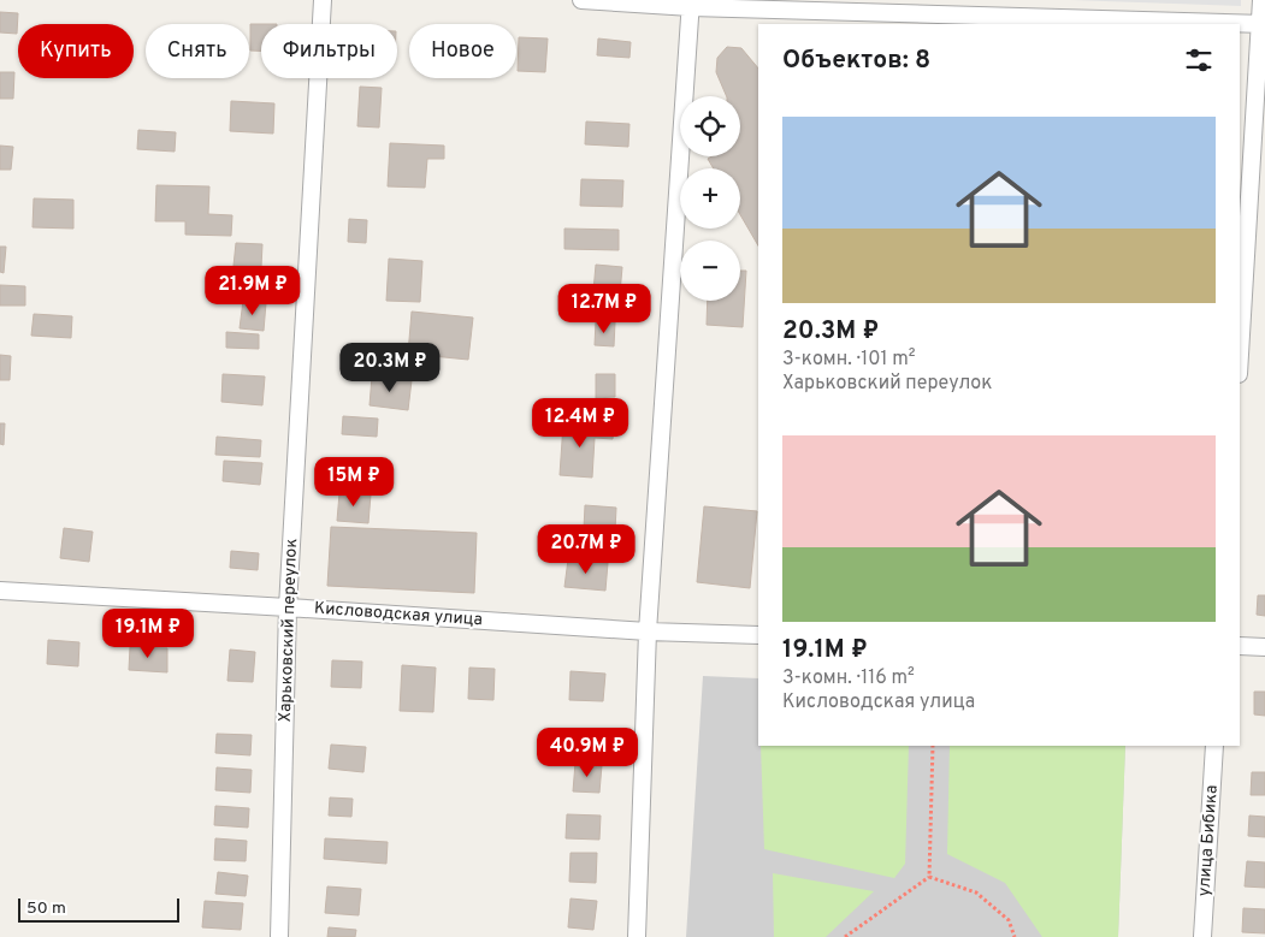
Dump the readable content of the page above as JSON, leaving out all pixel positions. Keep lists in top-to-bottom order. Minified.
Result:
{"streets":{"street":["Кисловодская улица","Харьковский переулок","улица Бибика"]},"crossings":[["Кисловодская улица","Харьковский переулок"]],"scale_bar":"50 m","page":{"chip":["Купить","Снять","Фильтры","Новое"],"heading":"Объектов: 8","map_buttons":["+","−"],"list":[{"name":"20.3M ₽","note":"3-комн. · 101 m² · Харьковский переулок"},{"name":"19.1M ₽","note":"3-комн. · 116 m² · Кисловодская улица"}],"price":["21.9M ₽","12.7M ₽","20.3M ₽","12.4M ₽","15M ₽","20.7M ₽","19.1M ₽","40.9M ₽"],"scale":"50 m"}}
